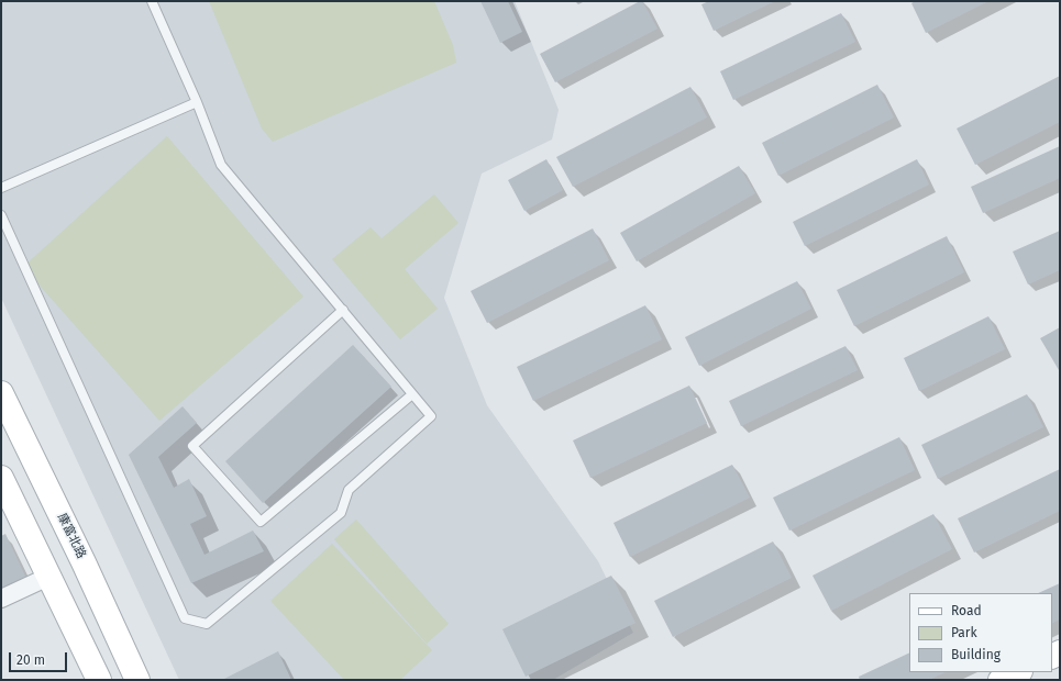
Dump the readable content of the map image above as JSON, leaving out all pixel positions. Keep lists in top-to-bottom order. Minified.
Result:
{"streets":{"main road":["康富北路"]},"legend":["Road","Park","Building"],"scale_bar":"20 m"}
